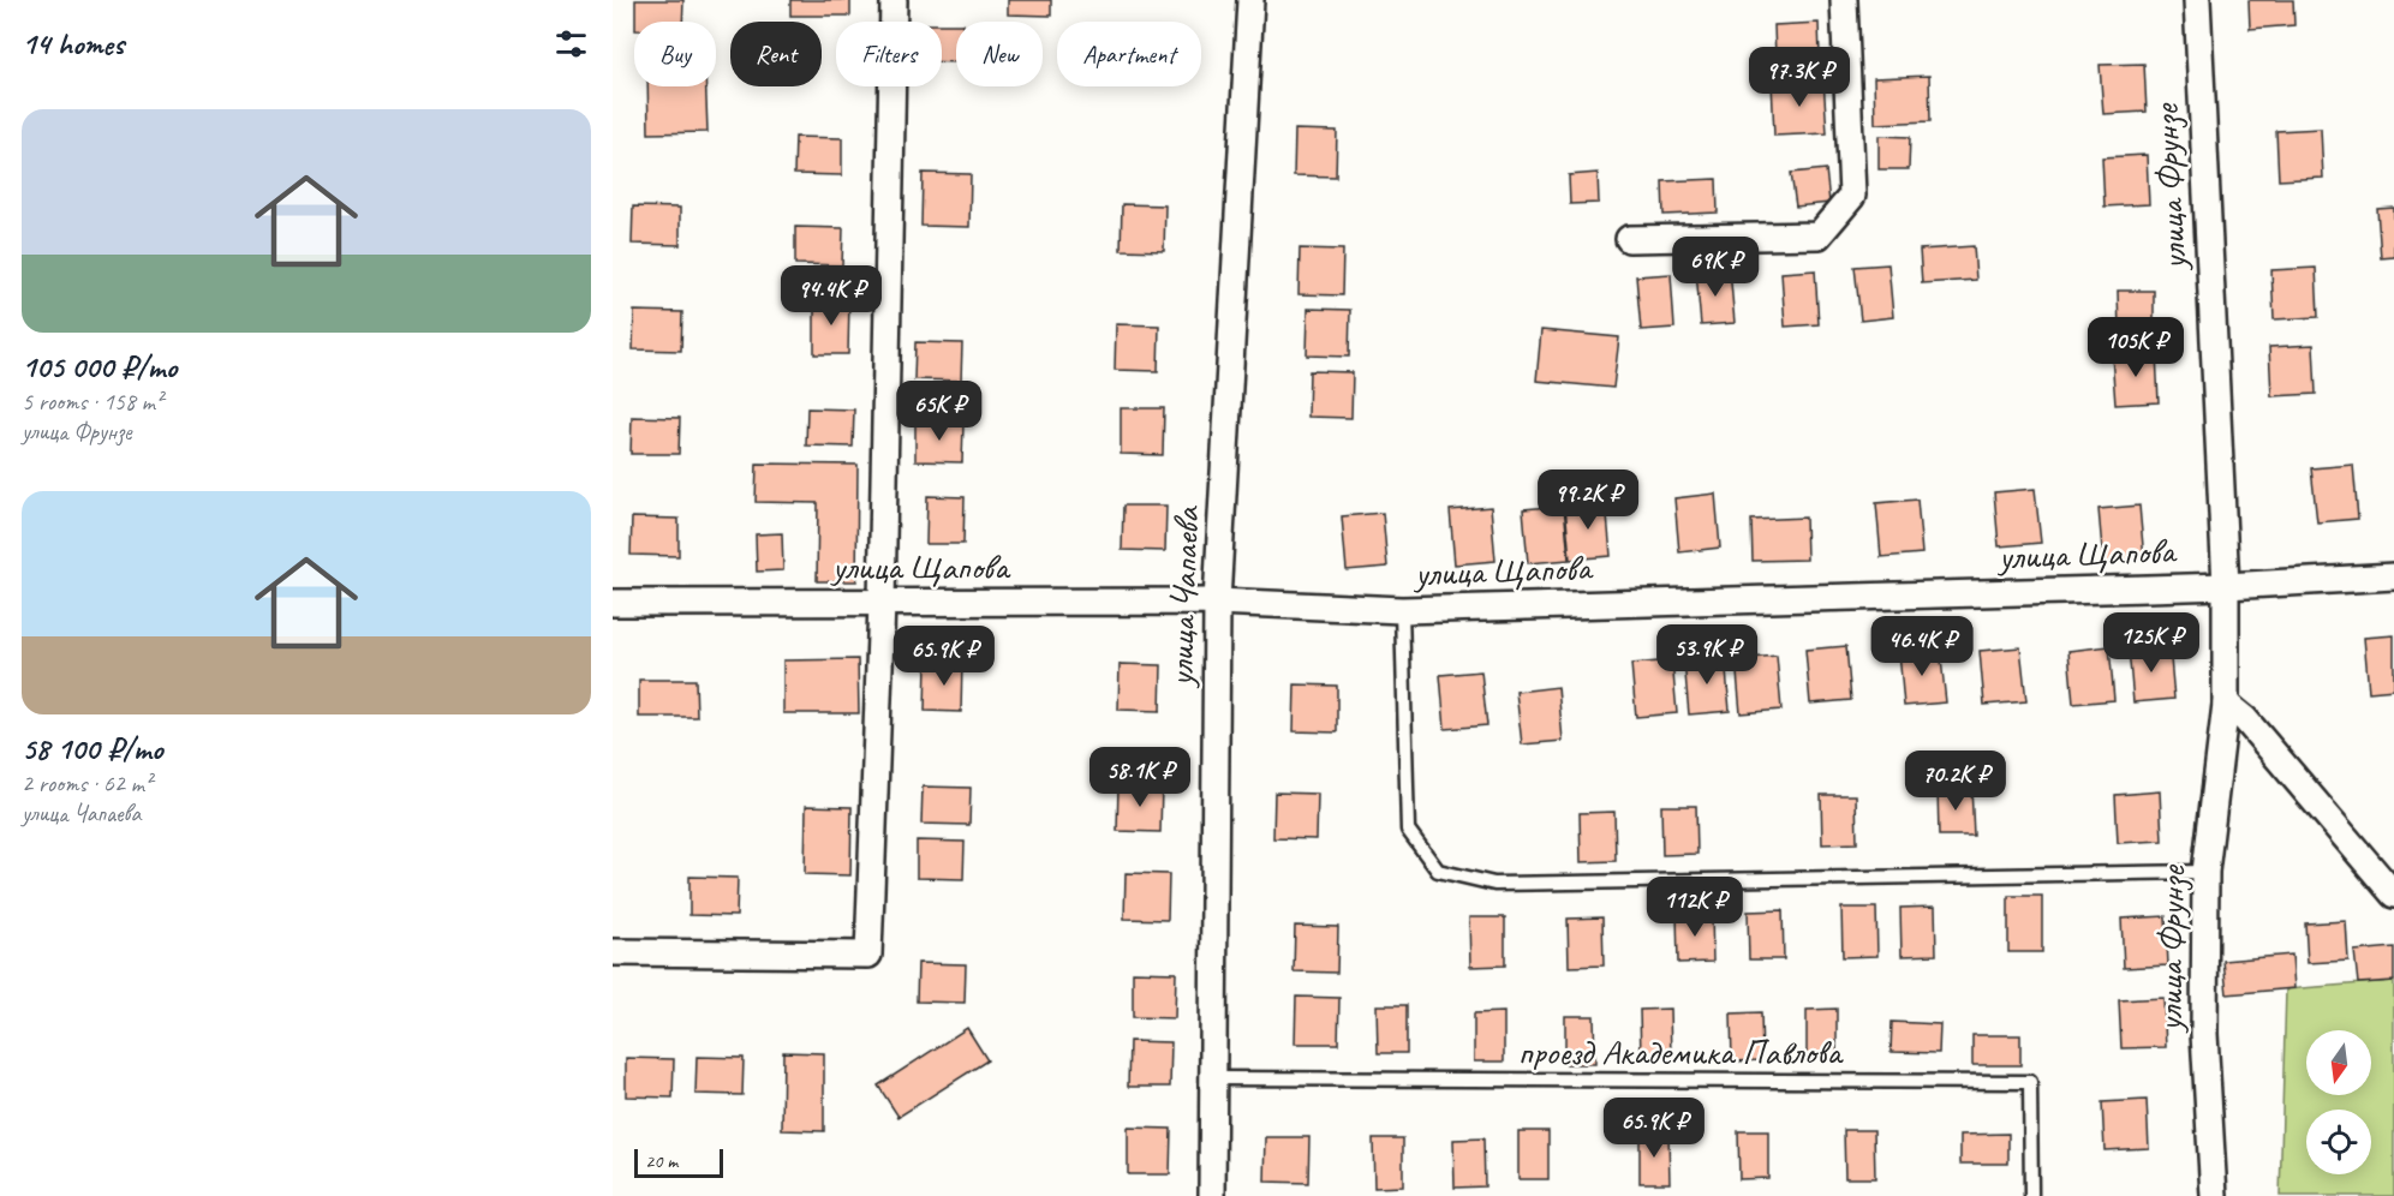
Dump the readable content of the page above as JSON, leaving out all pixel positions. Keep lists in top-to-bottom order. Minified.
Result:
{"streets":{"street":["улица Фрунзе","улица Щапова","улица Чапаева"],"lane":["проезд Академика Павлова"]},"crossings":[["улица Фрунзе","улица Щапова"],["улица Щапова","улица Чапаева"],["улица Чапаева","проезд Академика Павлова"]],"scale_bar":"20 m","north":"bottom","page":{"heading":"14 homes","chip":["Buy","Rent","Filters","New","Apartment"],"price":["97.3K ₽","69K ₽","94.4K ₽","105K ₽","65K ₽","99.2K ₽","125K ₽","46.4K ₽","53.9K ₽","65.9K ₽","58.1K ₽","70.2K ₽","112K ₽","65.9K ₽"],"list":[{"name":"105 000 ₽/mo","note":"5 rooms · 158 m² · улица Фрунзе"},{"name":"58 100 ₽/mo","note":"2 rooms · 62 m² · улица Чапаева"}],"scale":"20 m"}}
